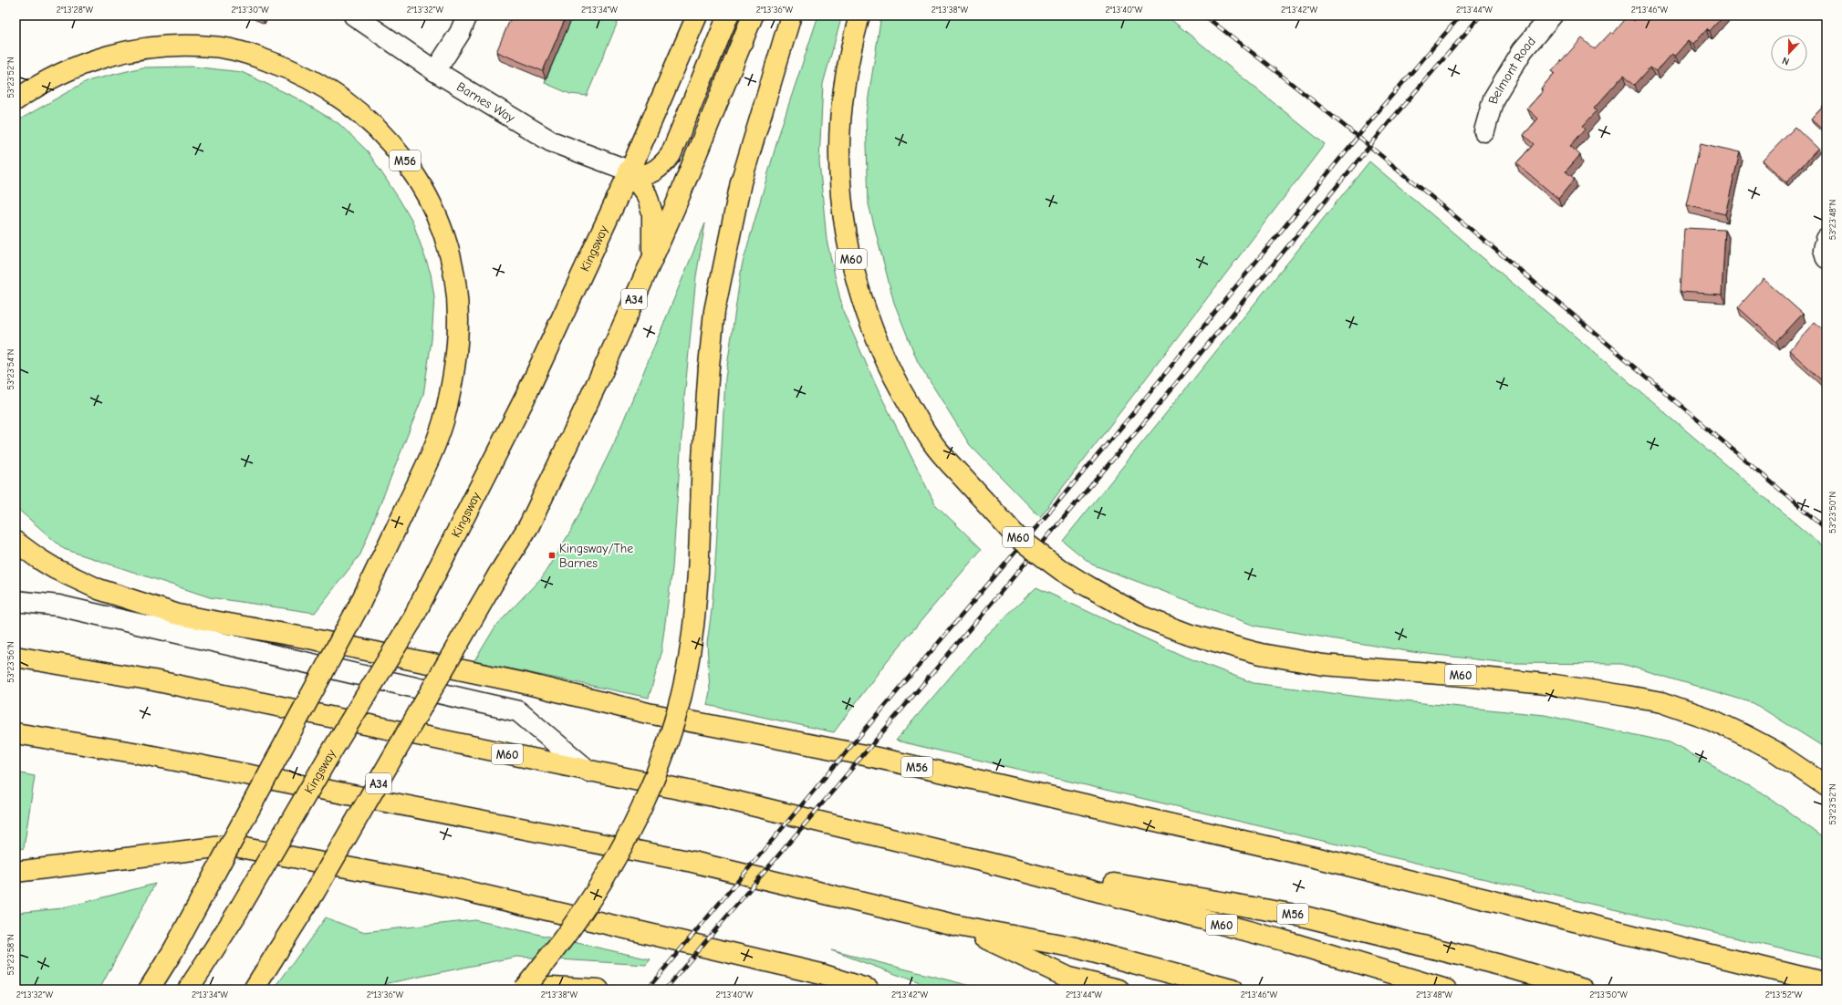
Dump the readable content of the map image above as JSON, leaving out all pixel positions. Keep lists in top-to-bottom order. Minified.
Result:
{"streets":{"highway":["M56","Kingsway","M60","A34"],"street":["Belmont Road","Barnes Way"]},"crossings":[["Barnes Way","Kingsway"],["M56","M60"]],"places":{"transit":["Kingsway/The Barnes"]},"north":"bottom","coordinates":["2°13'28\"W","2°13'30\"W","2°13'32\"W","2°13'34\"W","2°13'36\"W","2°13'38\"W","2°13'40\"W","2°13'42\"W","2°13'44\"W","2°13'46\"W","53°23'52\"N","53°23'48\"N","53°23'54\"N","53°23'50\"N","53°23'56\"N","53°23'58\"N","2°13'48\"W","2°13'50\"W","2°13'52\"W"]}
